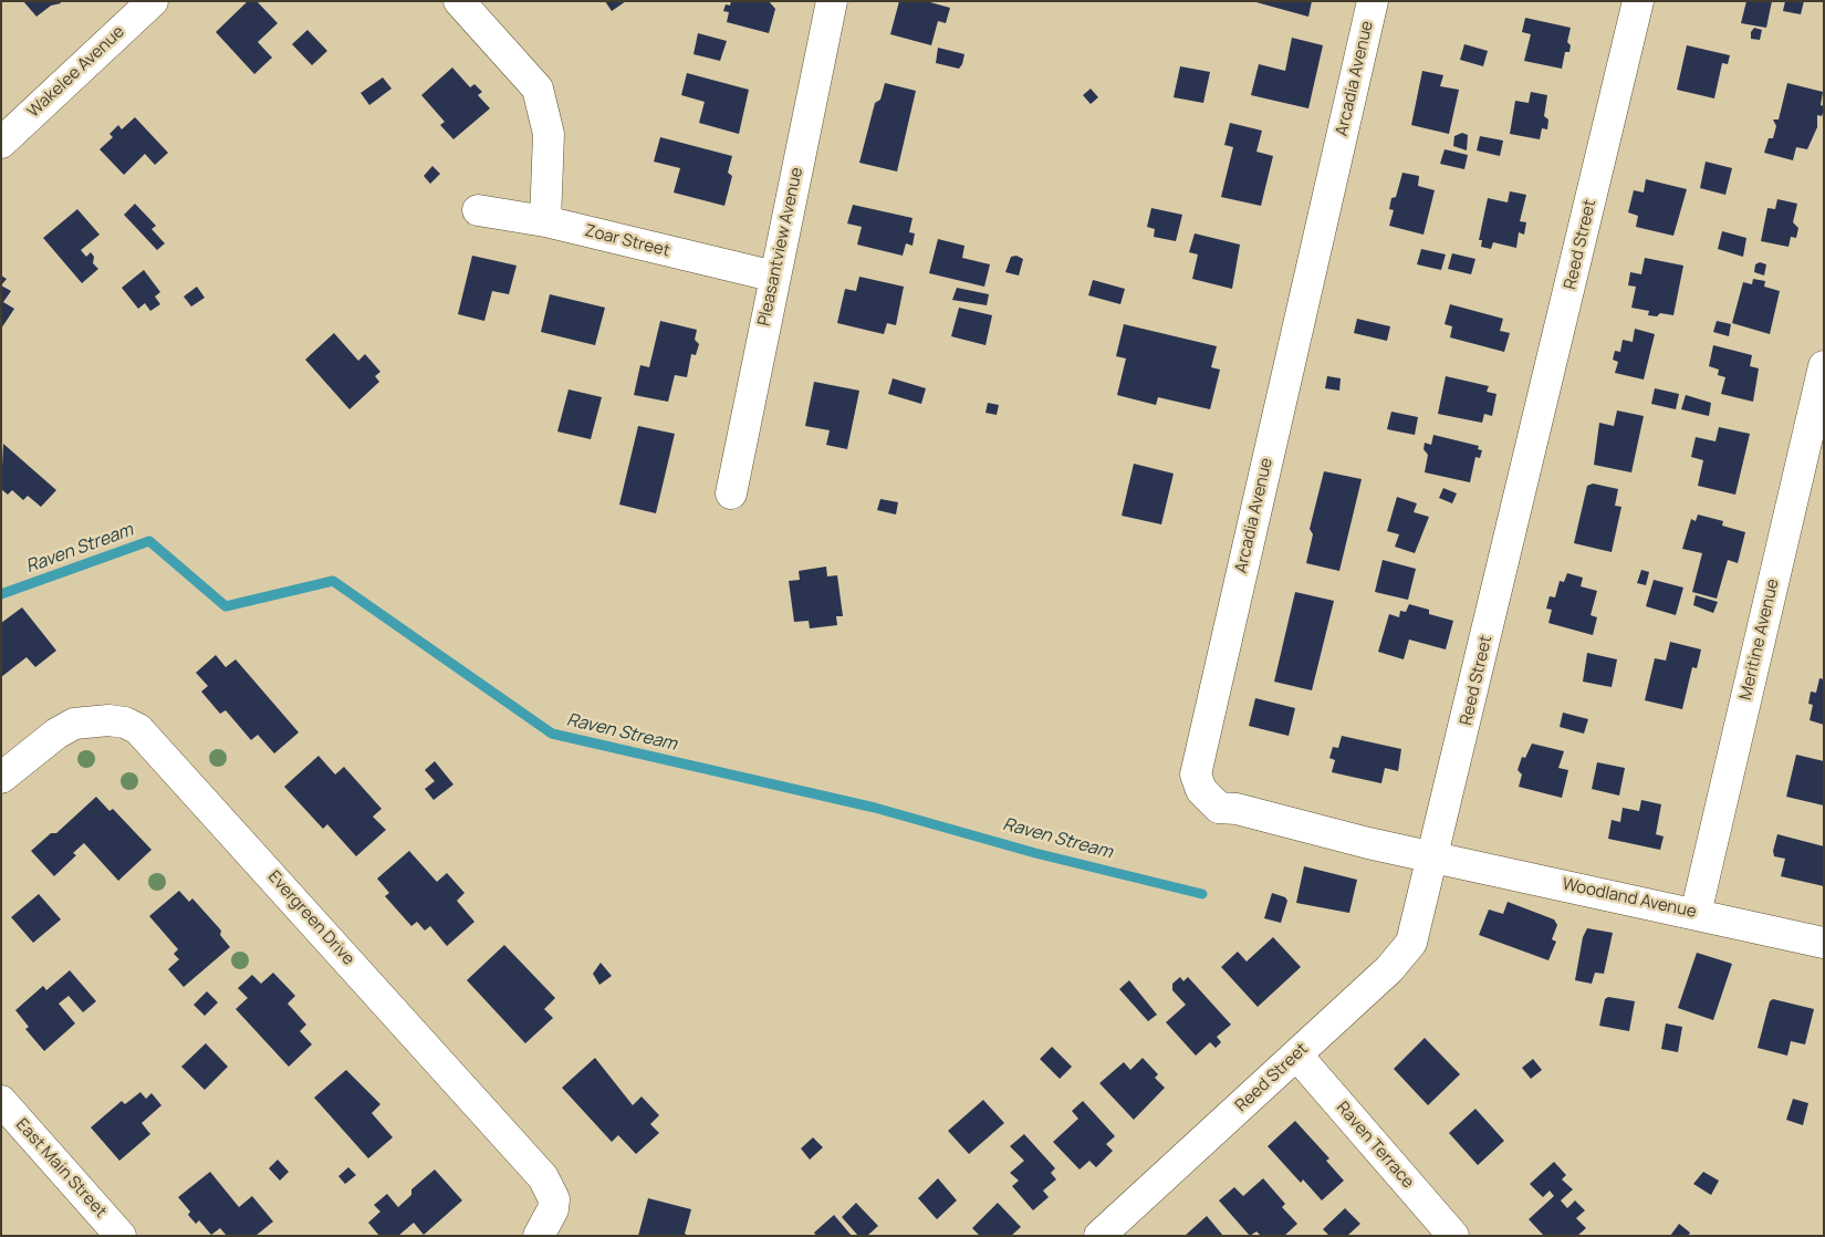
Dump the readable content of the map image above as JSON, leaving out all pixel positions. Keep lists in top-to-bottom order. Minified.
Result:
{"streets":{"street":["Wakelee Avenue","Arcadia Avenue","Zoar Street","Reed Street","Pleasantview Avenue","Meritine Avenue","Woodland Avenue","Evergreen Drive","Raven Terrace","East Main Street"]},"crossings":[["Arcadia Avenue","Reed Street"],["Arcadia Avenue","Woodland Avenue"],["Zoar Street","Pleasantview Avenue"],["Reed Street","Woodland Avenue"],["Reed Street","Raven Terrace"],["Meritine Avenue","Woodland Avenue"]],"water":["Raven Stream"]}
